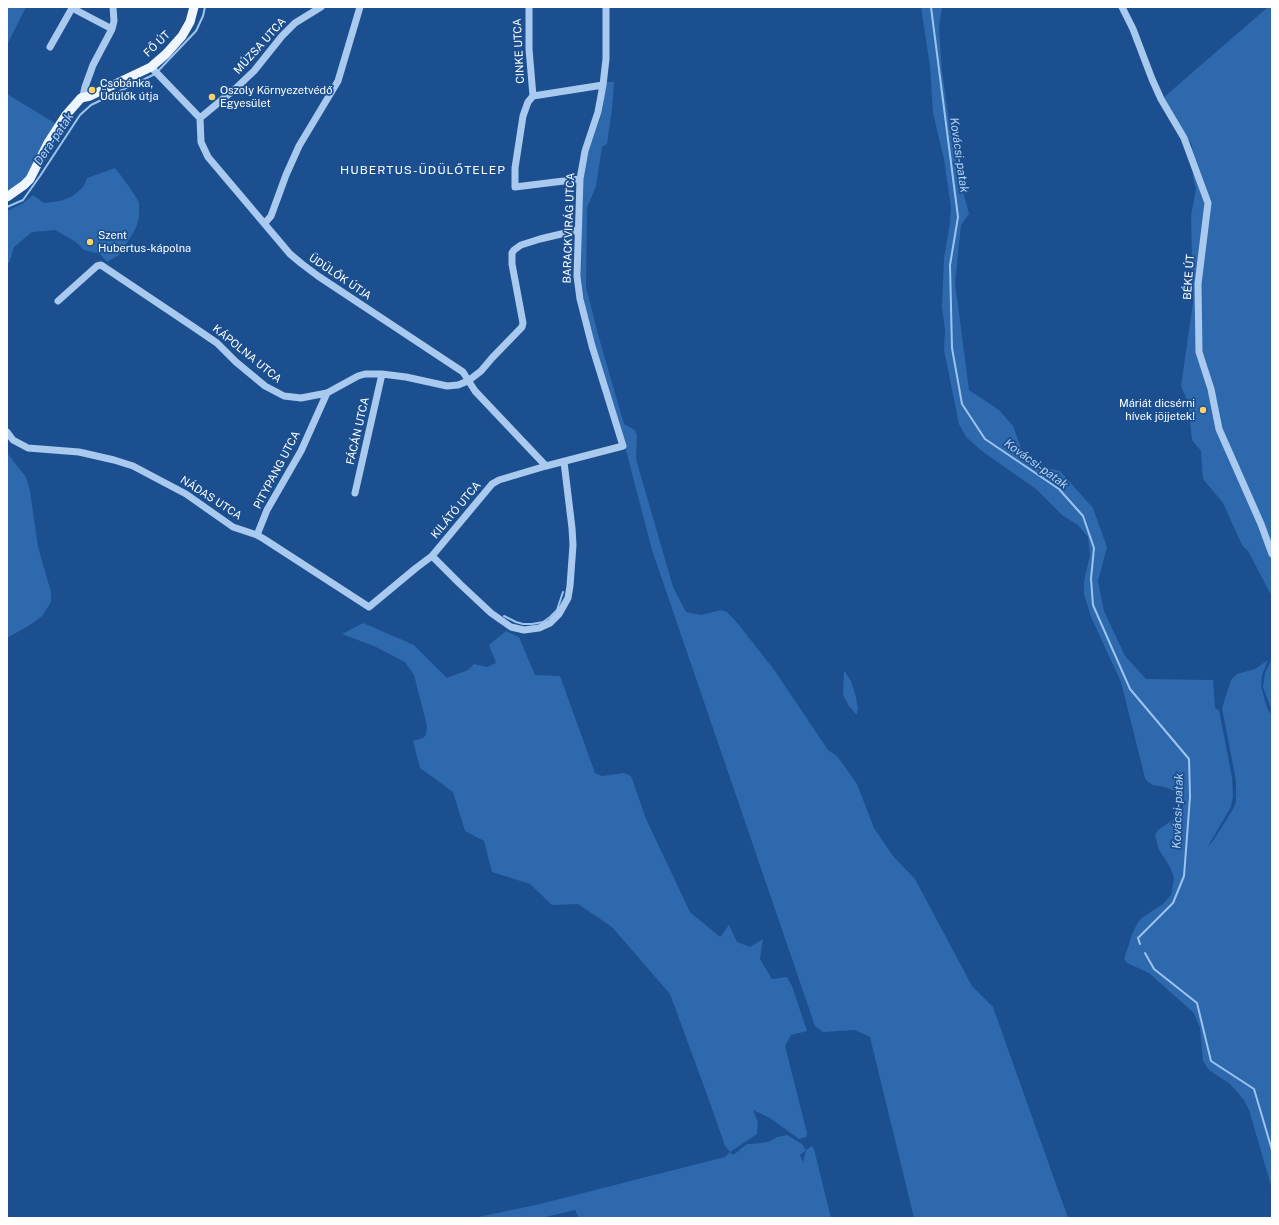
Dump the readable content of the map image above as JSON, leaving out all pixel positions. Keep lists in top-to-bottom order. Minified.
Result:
{"streets":{"main road":["FŐ ÚT"],"street":["MÚZSA UTCA","CINKE UTCA","BARACKVIRÁG UTCA","ÜDÜLŐK ÚTJA","BÉKE ÚT","KÁPOLNA UTCA","FÁCÁN UTCA","PITYPANG UTCA","NÁDAS UTCA","KILÁTÓ UTCA"]},"crossings":[["MÚZSA UTCA","ÜDÜLŐK ÚTJA"],["CINKE UTCA","BARACKVIRÁG UTCA"],["BARACKVIRÁG UTCA","KILÁTÓ UTCA"],["ÜDÜLŐK ÚTJA","KÁPOLNA UTCA"],["ÜDÜLŐK ÚTJA","KILÁTÓ UTCA"],["KÁPOLNA UTCA","FÁCÁN UTCA"],["KÁPOLNA UTCA","PITYPANG UTCA"],["PITYPANG UTCA","NÁDAS UTCA"],["NÁDAS UTCA","KILÁTÓ UTCA"]],"districts":["HUBERTUS-ÜDÜLŐTELEP"],"water":["Dera-patak","Kovácsi-patak"],"places":["Csobánka, Üdülők útja","Oszoly Környezetvédő Egyesület","Szent Hubertus-kápolna","Máriát dicsérni hívek jöjjetek!"]}
